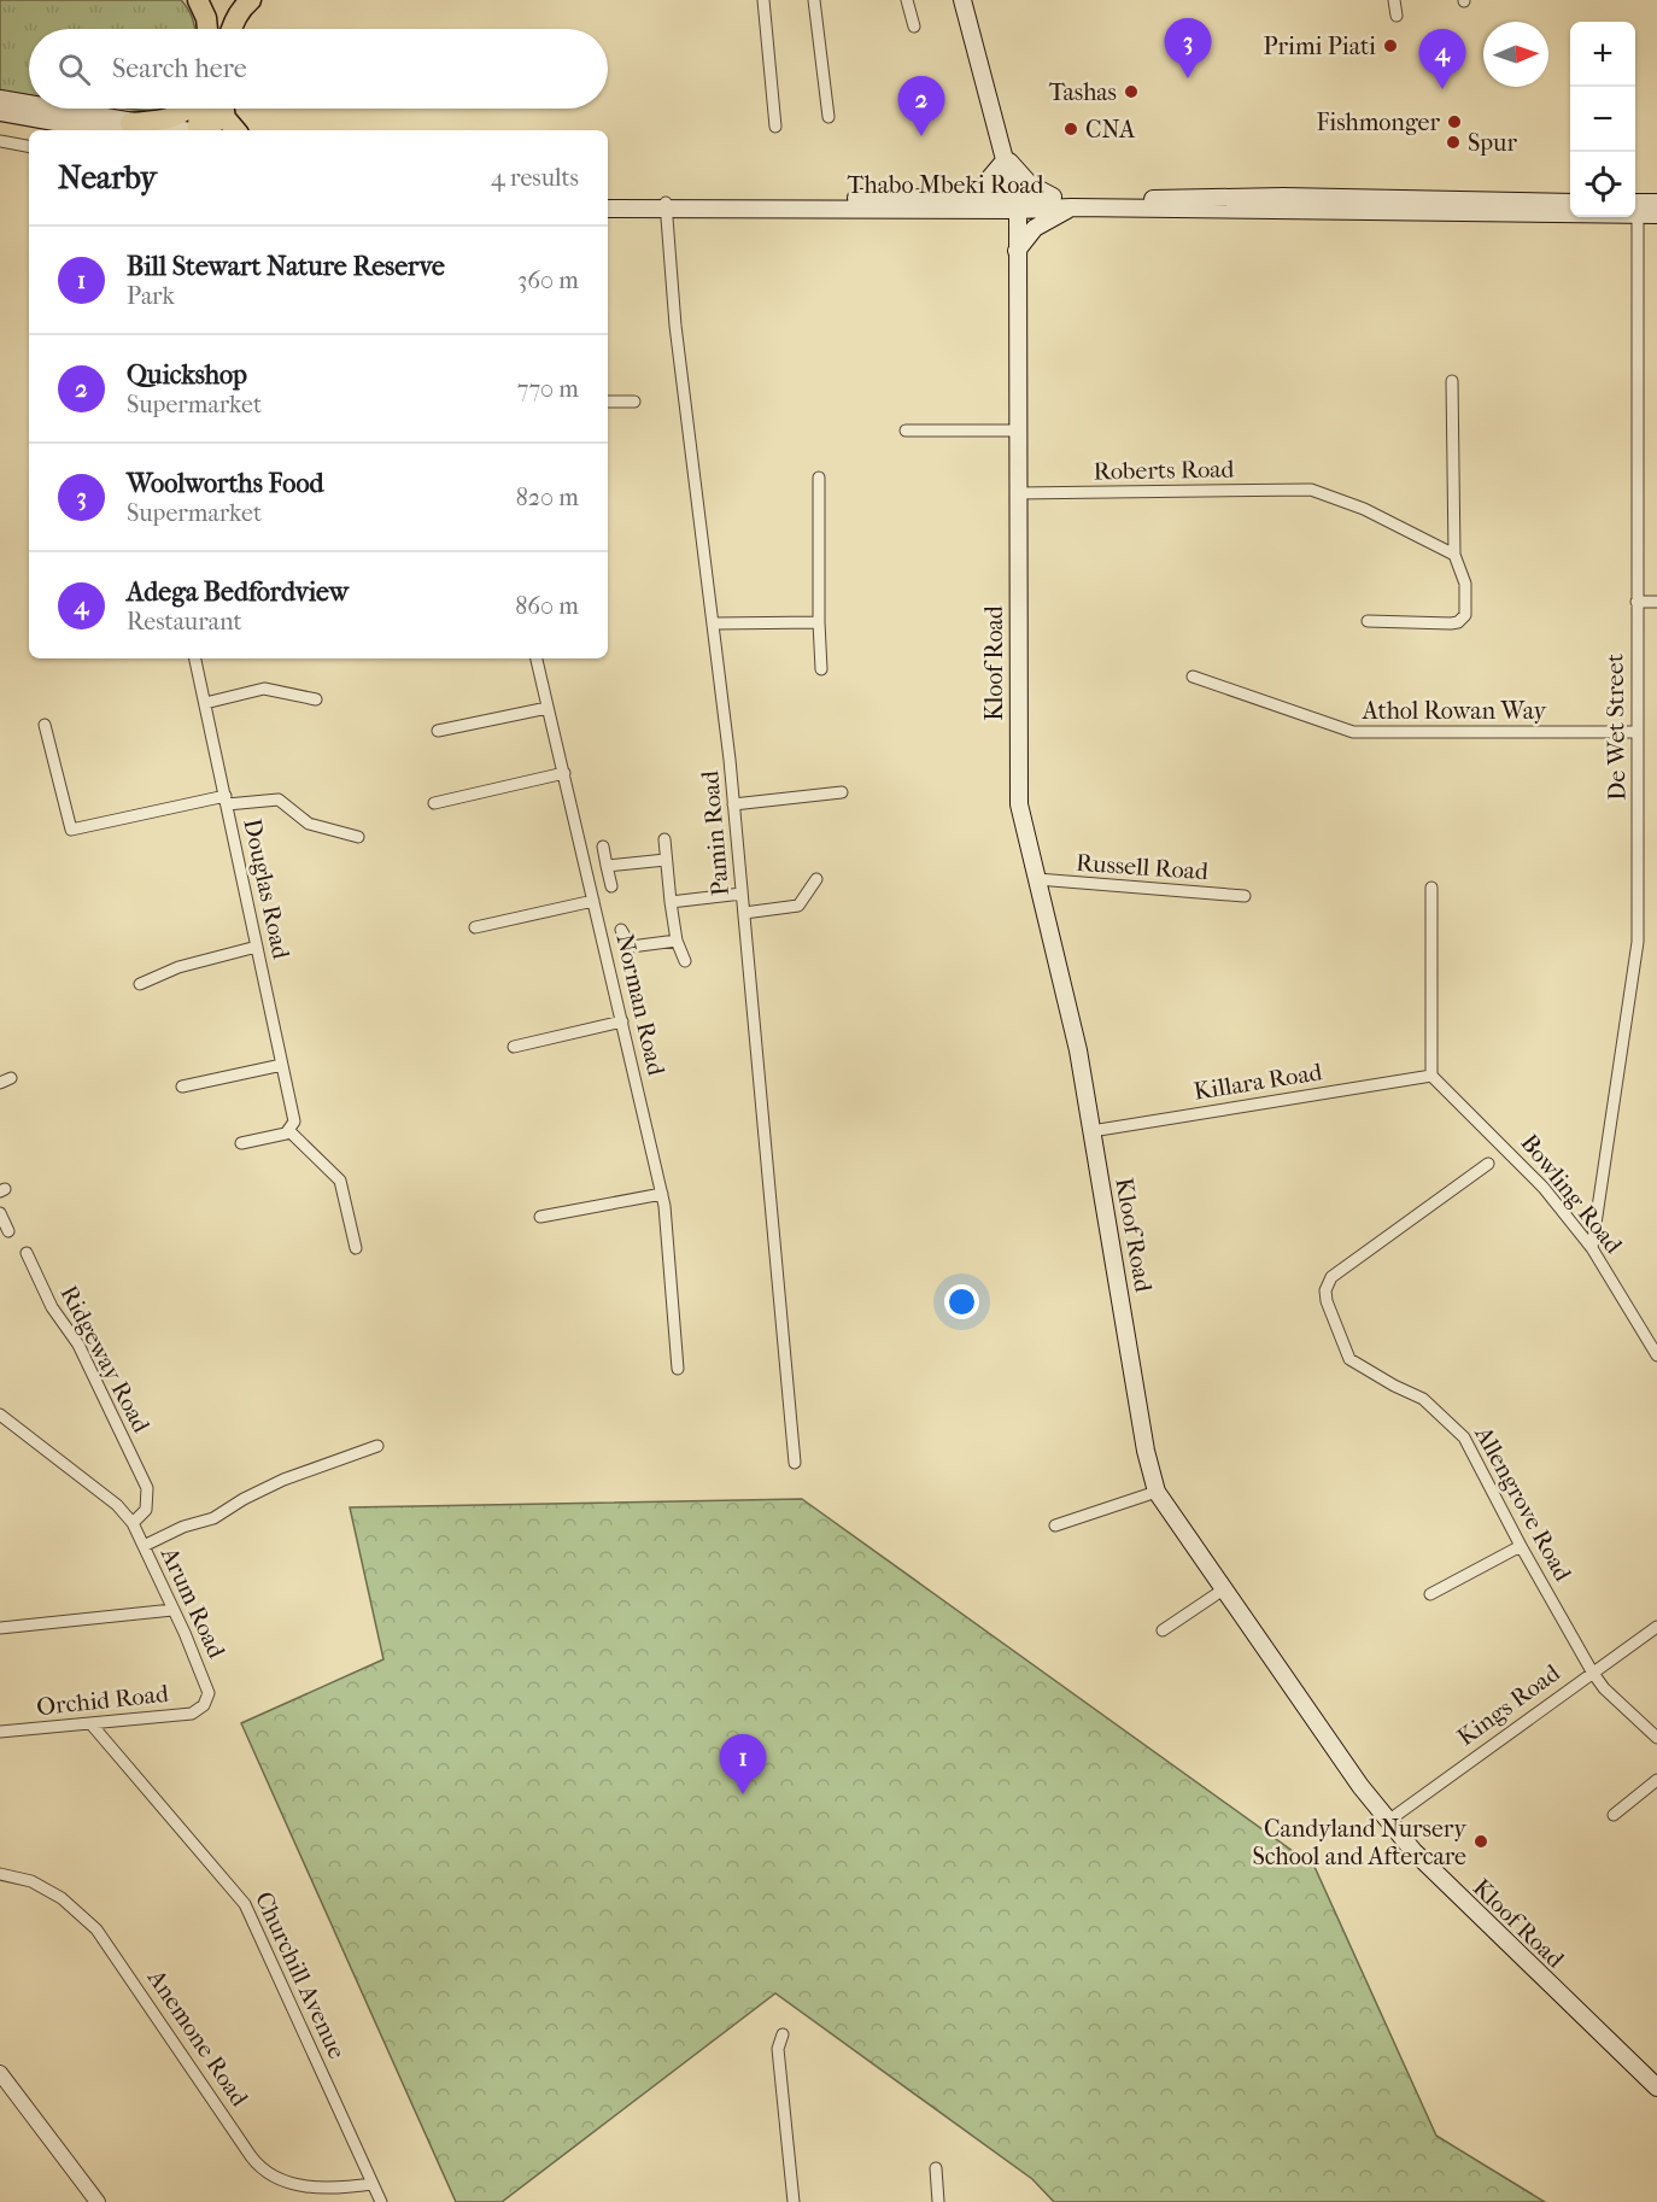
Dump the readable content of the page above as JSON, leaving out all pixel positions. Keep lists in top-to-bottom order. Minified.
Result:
{"streets":{"main road":["Thabo Mbeki Road","Kloof Road"],"street":["Roberts Road","Athol Rowan Way","De Wet Street","Pamin Road","Russell Road","Douglas Road","Norman Road","Killara Road","Bowling Road","Ridgeway Road","Allengrove Road","Arum Road","Orchid Road","Kings Road","Churchill Avenue","Anemone Road"]},"crossings":[["Thabo Mbeki Road","Kloof Road"],["Thabo Mbeki Road","Pamin Road"],["Roberts Road","Kloof Road"],["Kloof Road","Russell Road"],["Kloof Road","Killara Road"],["Kloof Road","Kings Road"],["Athol Rowan Way","De Wet Street"],["De Wet Street","Bowling Road"],["Killara Road","Bowling Road"],["Ridgeway Road","Arum Road"],["Allengrove Road","Kings Road"],["Arum Road","Orchid Road"],["Orchid Road","Churchill Avenue"],["Churchill Avenue","Anemone Road"]],"places":["Primi Piati","Tashas","Fishmonger","CNA","Spur","Candyland Nursery School and Aftercare"],"north":"right","page":{"pins":["3","4","2","1"],"map_buttons":["+","−"],"search":"Search here","heading":["Nearby","4 results"],"list":[{"mark":"1","name":"Bill Stewart Nature Reserve","note":"Park","value":"360 m"},{"mark":"2","name":"Quickshop","note":"Supermarket","value":"770 m"},{"mark":"3","name":"Woolworths Food","note":"Supermarket","value":"820 m"},{"mark":"4","name":"Adega Bedfordview","note":"Restaurant","value":"860 m"}]}}
